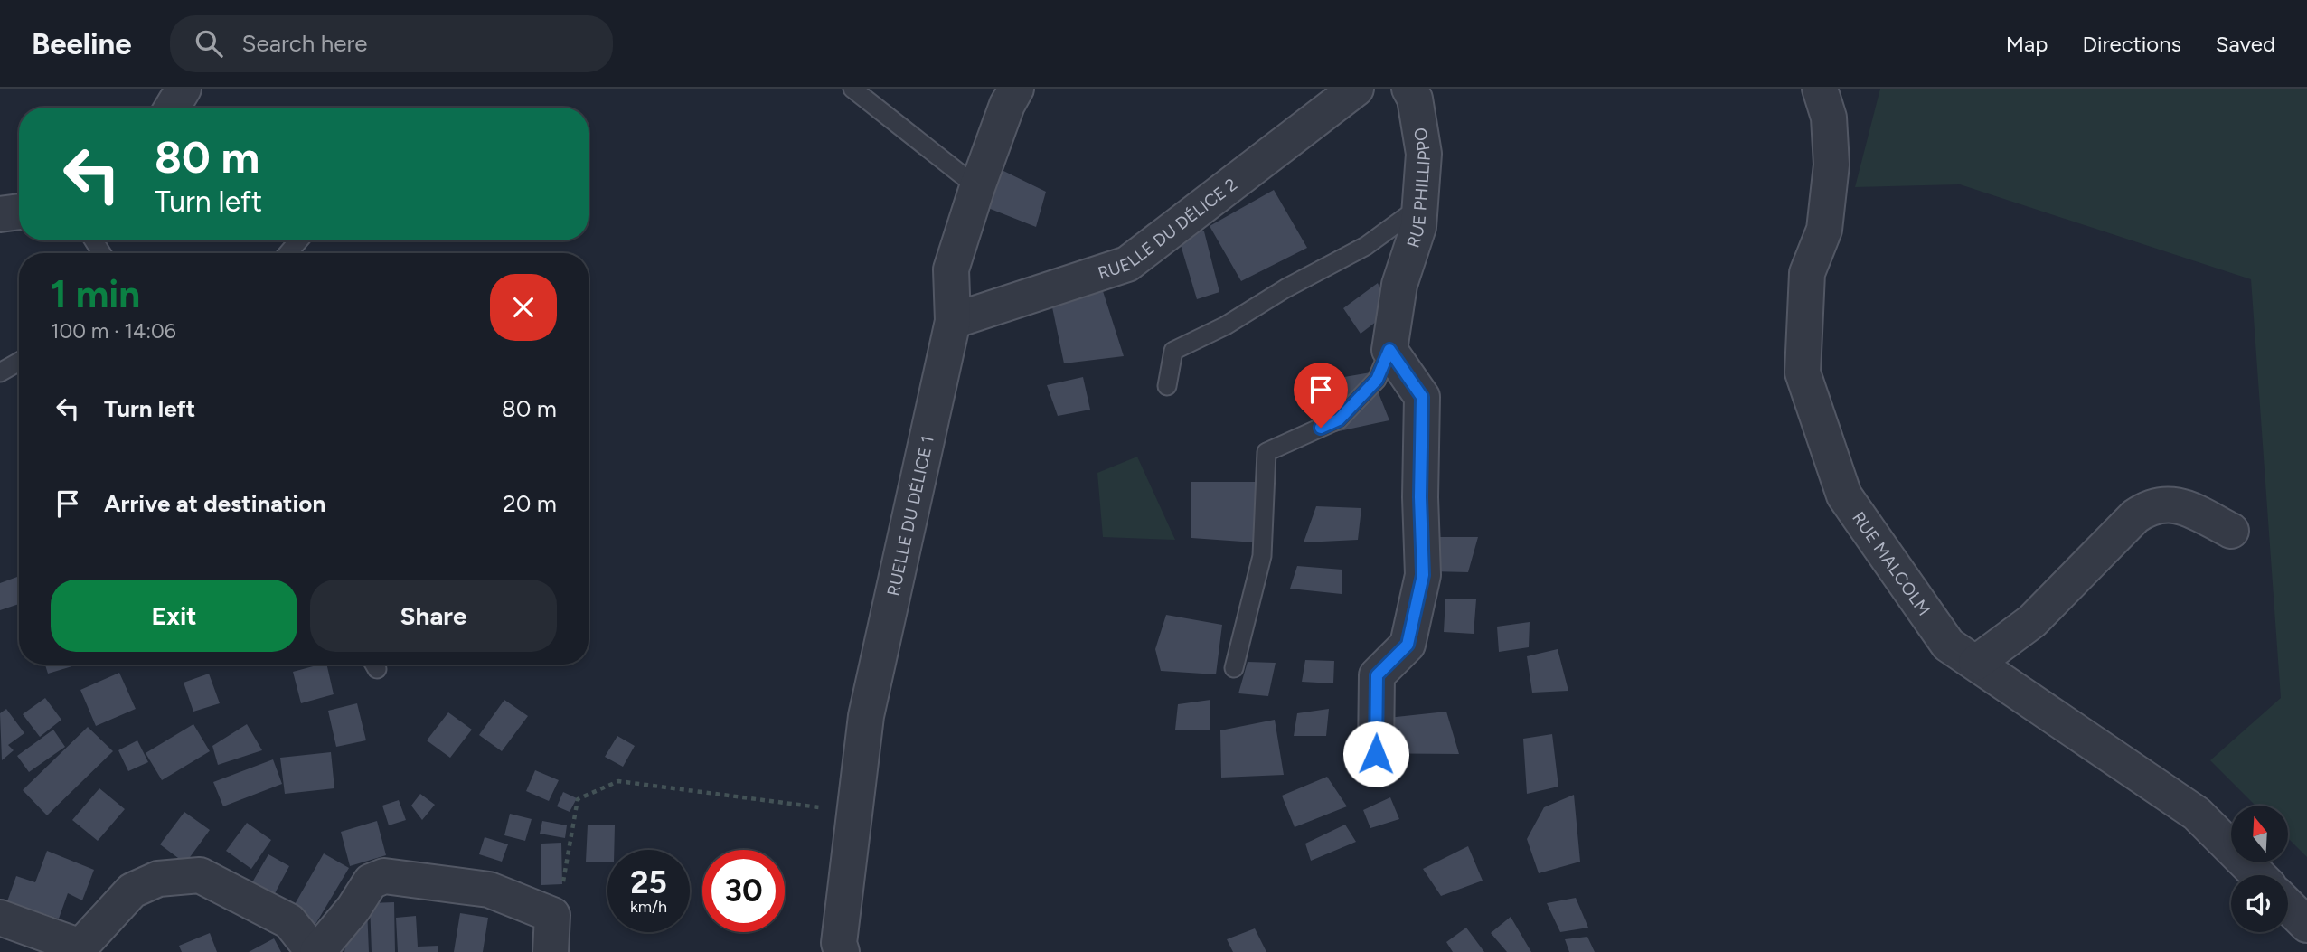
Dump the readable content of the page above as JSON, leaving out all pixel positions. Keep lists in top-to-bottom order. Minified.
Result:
{"streets":{"street":["RUE PHILLIPPO","RUELLE DU DÉLICE 2","RUELLE DU DÉLICE 1","RUE MALCOLM"]},"crossings":[["RUELLE DU DÉLICE 2","RUELLE DU DÉLICE 1"]],"north":"top","page":{"header":"Beeline","search":"Search here","nav":["Map","Directions","Saved"],"turn":["80 m","Turn left"],"heading":["1 min","100 m · 14:06"],"list":[{"name":"Turn left","value":"80 m"},{"name":"Arrive at destination","value":"20 m"}],"buttons":["Exit","Share"],"speed":"25 km/h","limit":"30"}}
